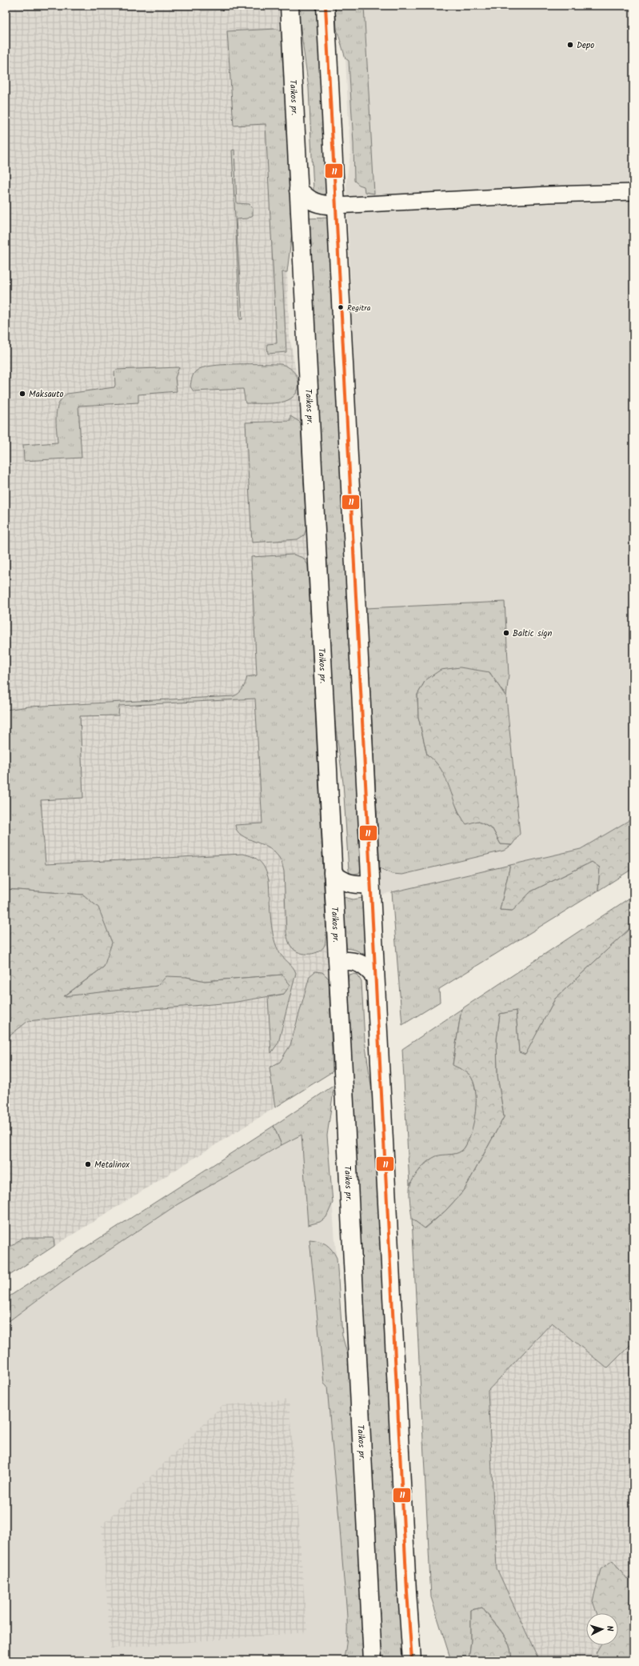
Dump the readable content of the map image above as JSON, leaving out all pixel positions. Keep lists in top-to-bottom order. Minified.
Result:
{"streets":{"main road":["Taikos pr."]},"places":["Depo","Regitra","Maksauto","Baltic sign","Metalinox"],"lines":["transit line 11"],"north":"right"}
